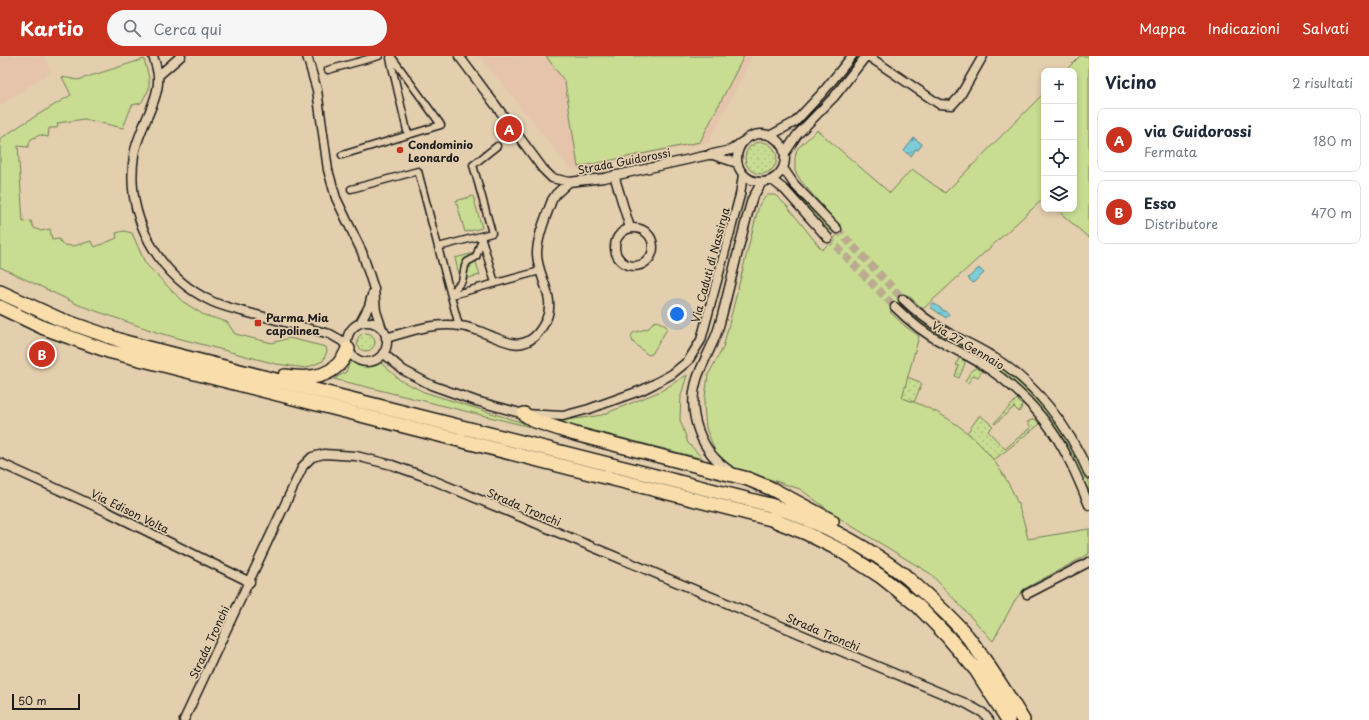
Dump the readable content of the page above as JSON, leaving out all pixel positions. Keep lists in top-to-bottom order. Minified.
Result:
{"streets":{"street":["Strada Guidorossi","Via Caduti di Nassirya","Via 27 Gennaio","Strada Tronchi","Via Edison Volta"]},"crossings":[["Strada Guidorossi","Via Caduti di Nassirya"],["Strada Tronchi","Via Edison Volta"]],"places":{"other":["Condominio Leonardo"],"transit":["Parma Mia capolinea"]},"scale_bar":"50 m","page":{"header":"Kartio","search":"Cerca qui","nav":["Mappa","Indicazioni","Salvati"],"heading":["Vicino","2 risultati"],"map_buttons":["+","−"],"list":[{"mark":"A","name":"via Guidorossi","note":"Fermata","value":"180 m"},{"mark":"B","name":"Esso","note":"Distributore","value":"470 m"}],"pins":["A","B"],"scale":"50 m"}}
